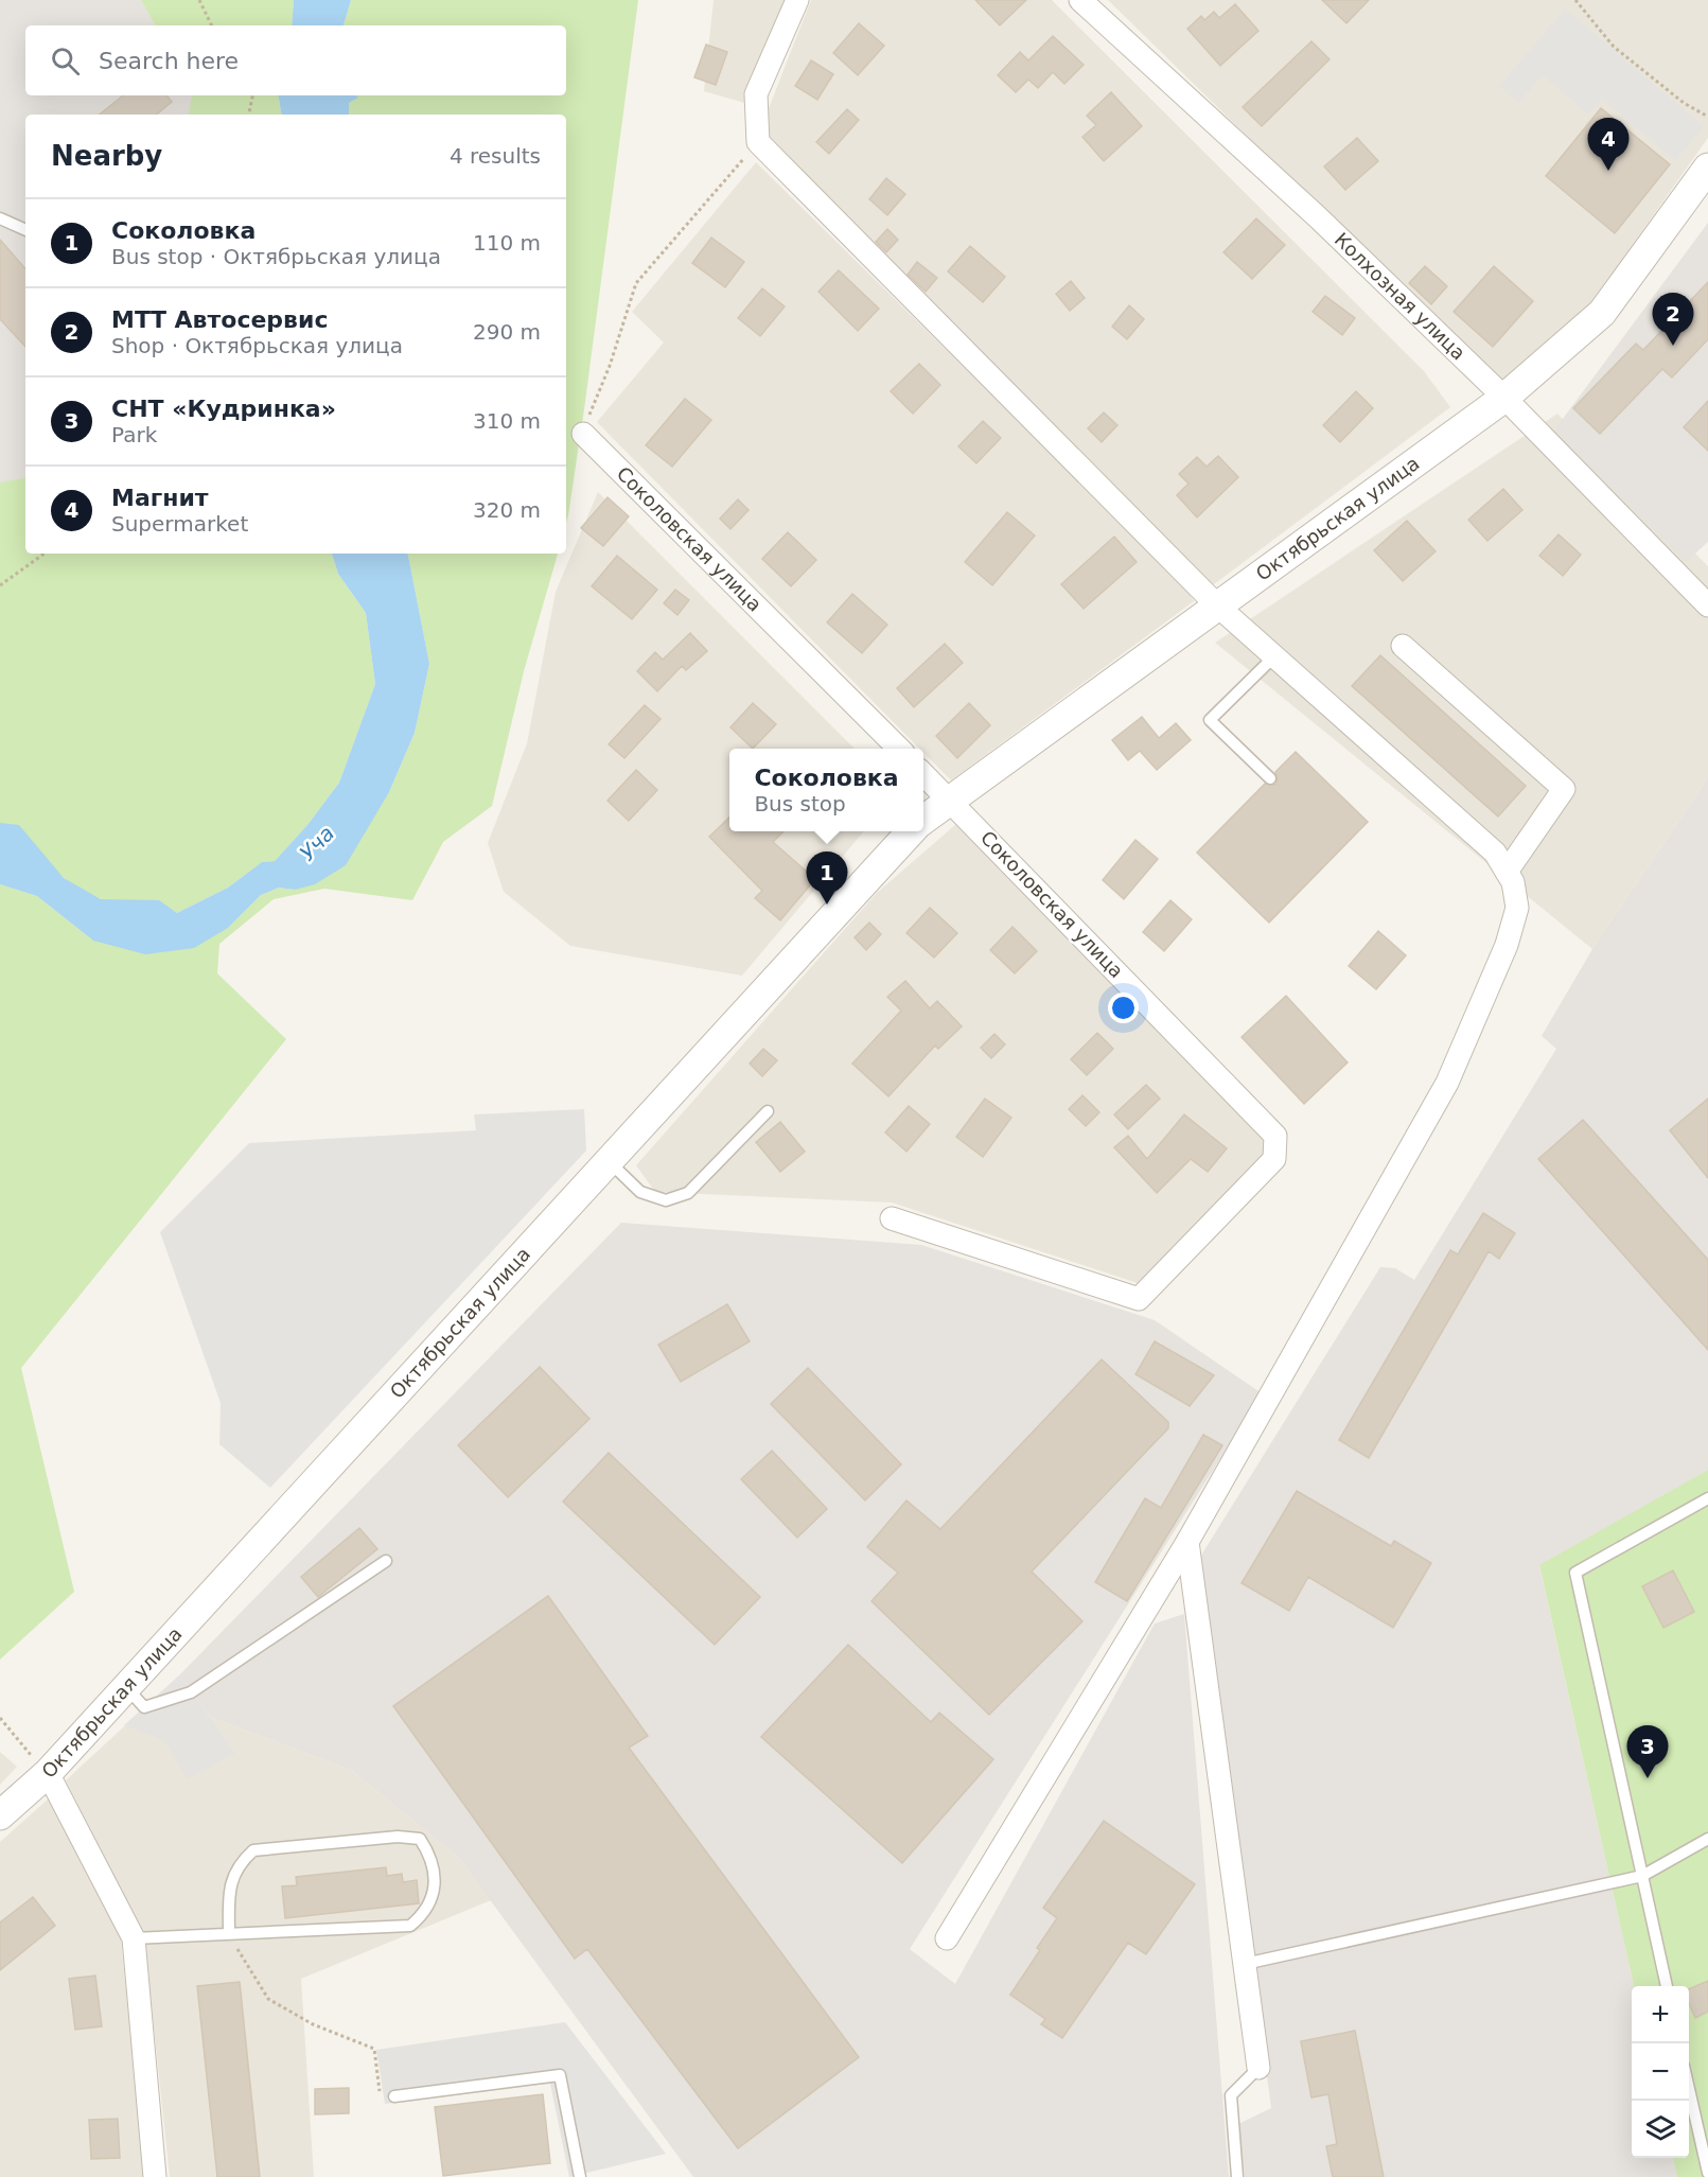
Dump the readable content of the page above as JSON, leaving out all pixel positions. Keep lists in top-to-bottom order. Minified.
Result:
{"streets":{"street":["Колхозная улица","Октябрьская улица","Соколовская улица"]},"crossings":[["Колхозная улица","Октябрьская улица"],["Октябрьская улица","Соколовская улица"]],"water":["Уча"],"page":{"search":"Search here","heading":["Nearby","4 results"],"pins":["4","2","1","3"],"list":[{"mark":"1","name":"Соколовка","note":"Bus stop · Октябрьская улица","value":"110 m"},{"mark":"2","name":"МТТ Автосервис","note":"Shop · Октябрьская улица","value":"290 m"},{"mark":"3","name":"СНТ «Кудринка»","note":"Park","value":"310 m"},{"mark":"4","name":"Магнит","note":"Supermarket","value":"320 m"}],"popup":["Соколовка","Bus stop"],"map_buttons":["+","−"]}}
